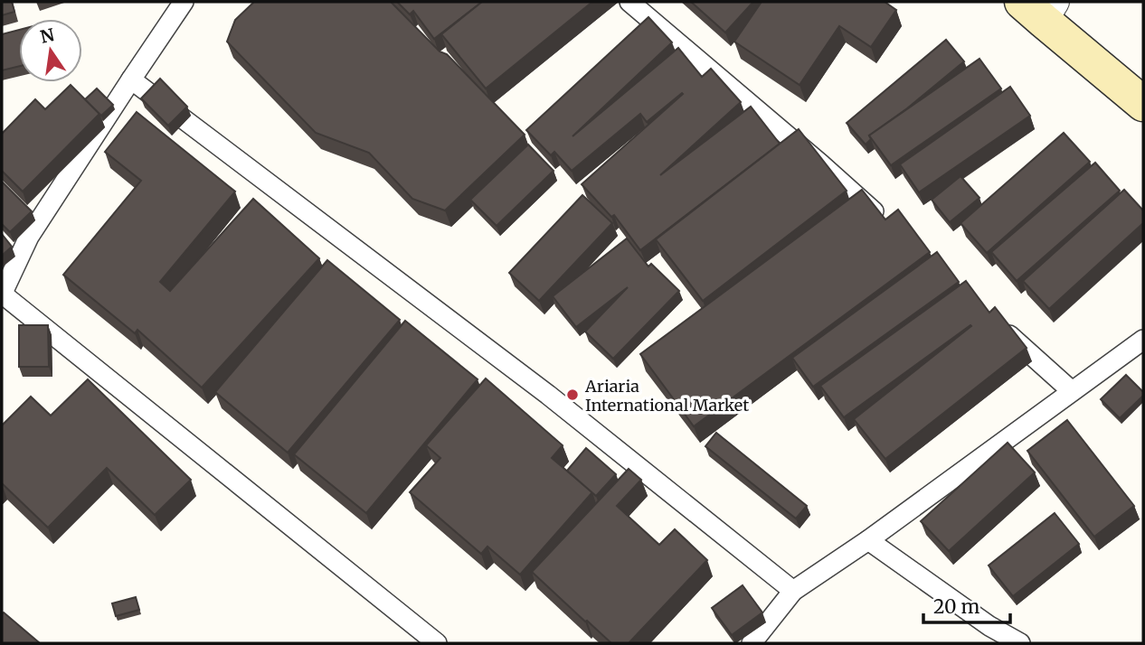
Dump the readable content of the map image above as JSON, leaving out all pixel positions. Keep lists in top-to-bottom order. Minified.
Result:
{"places":["Ariaria International Market"],"scale_bar":"20 m","north":"top"}
